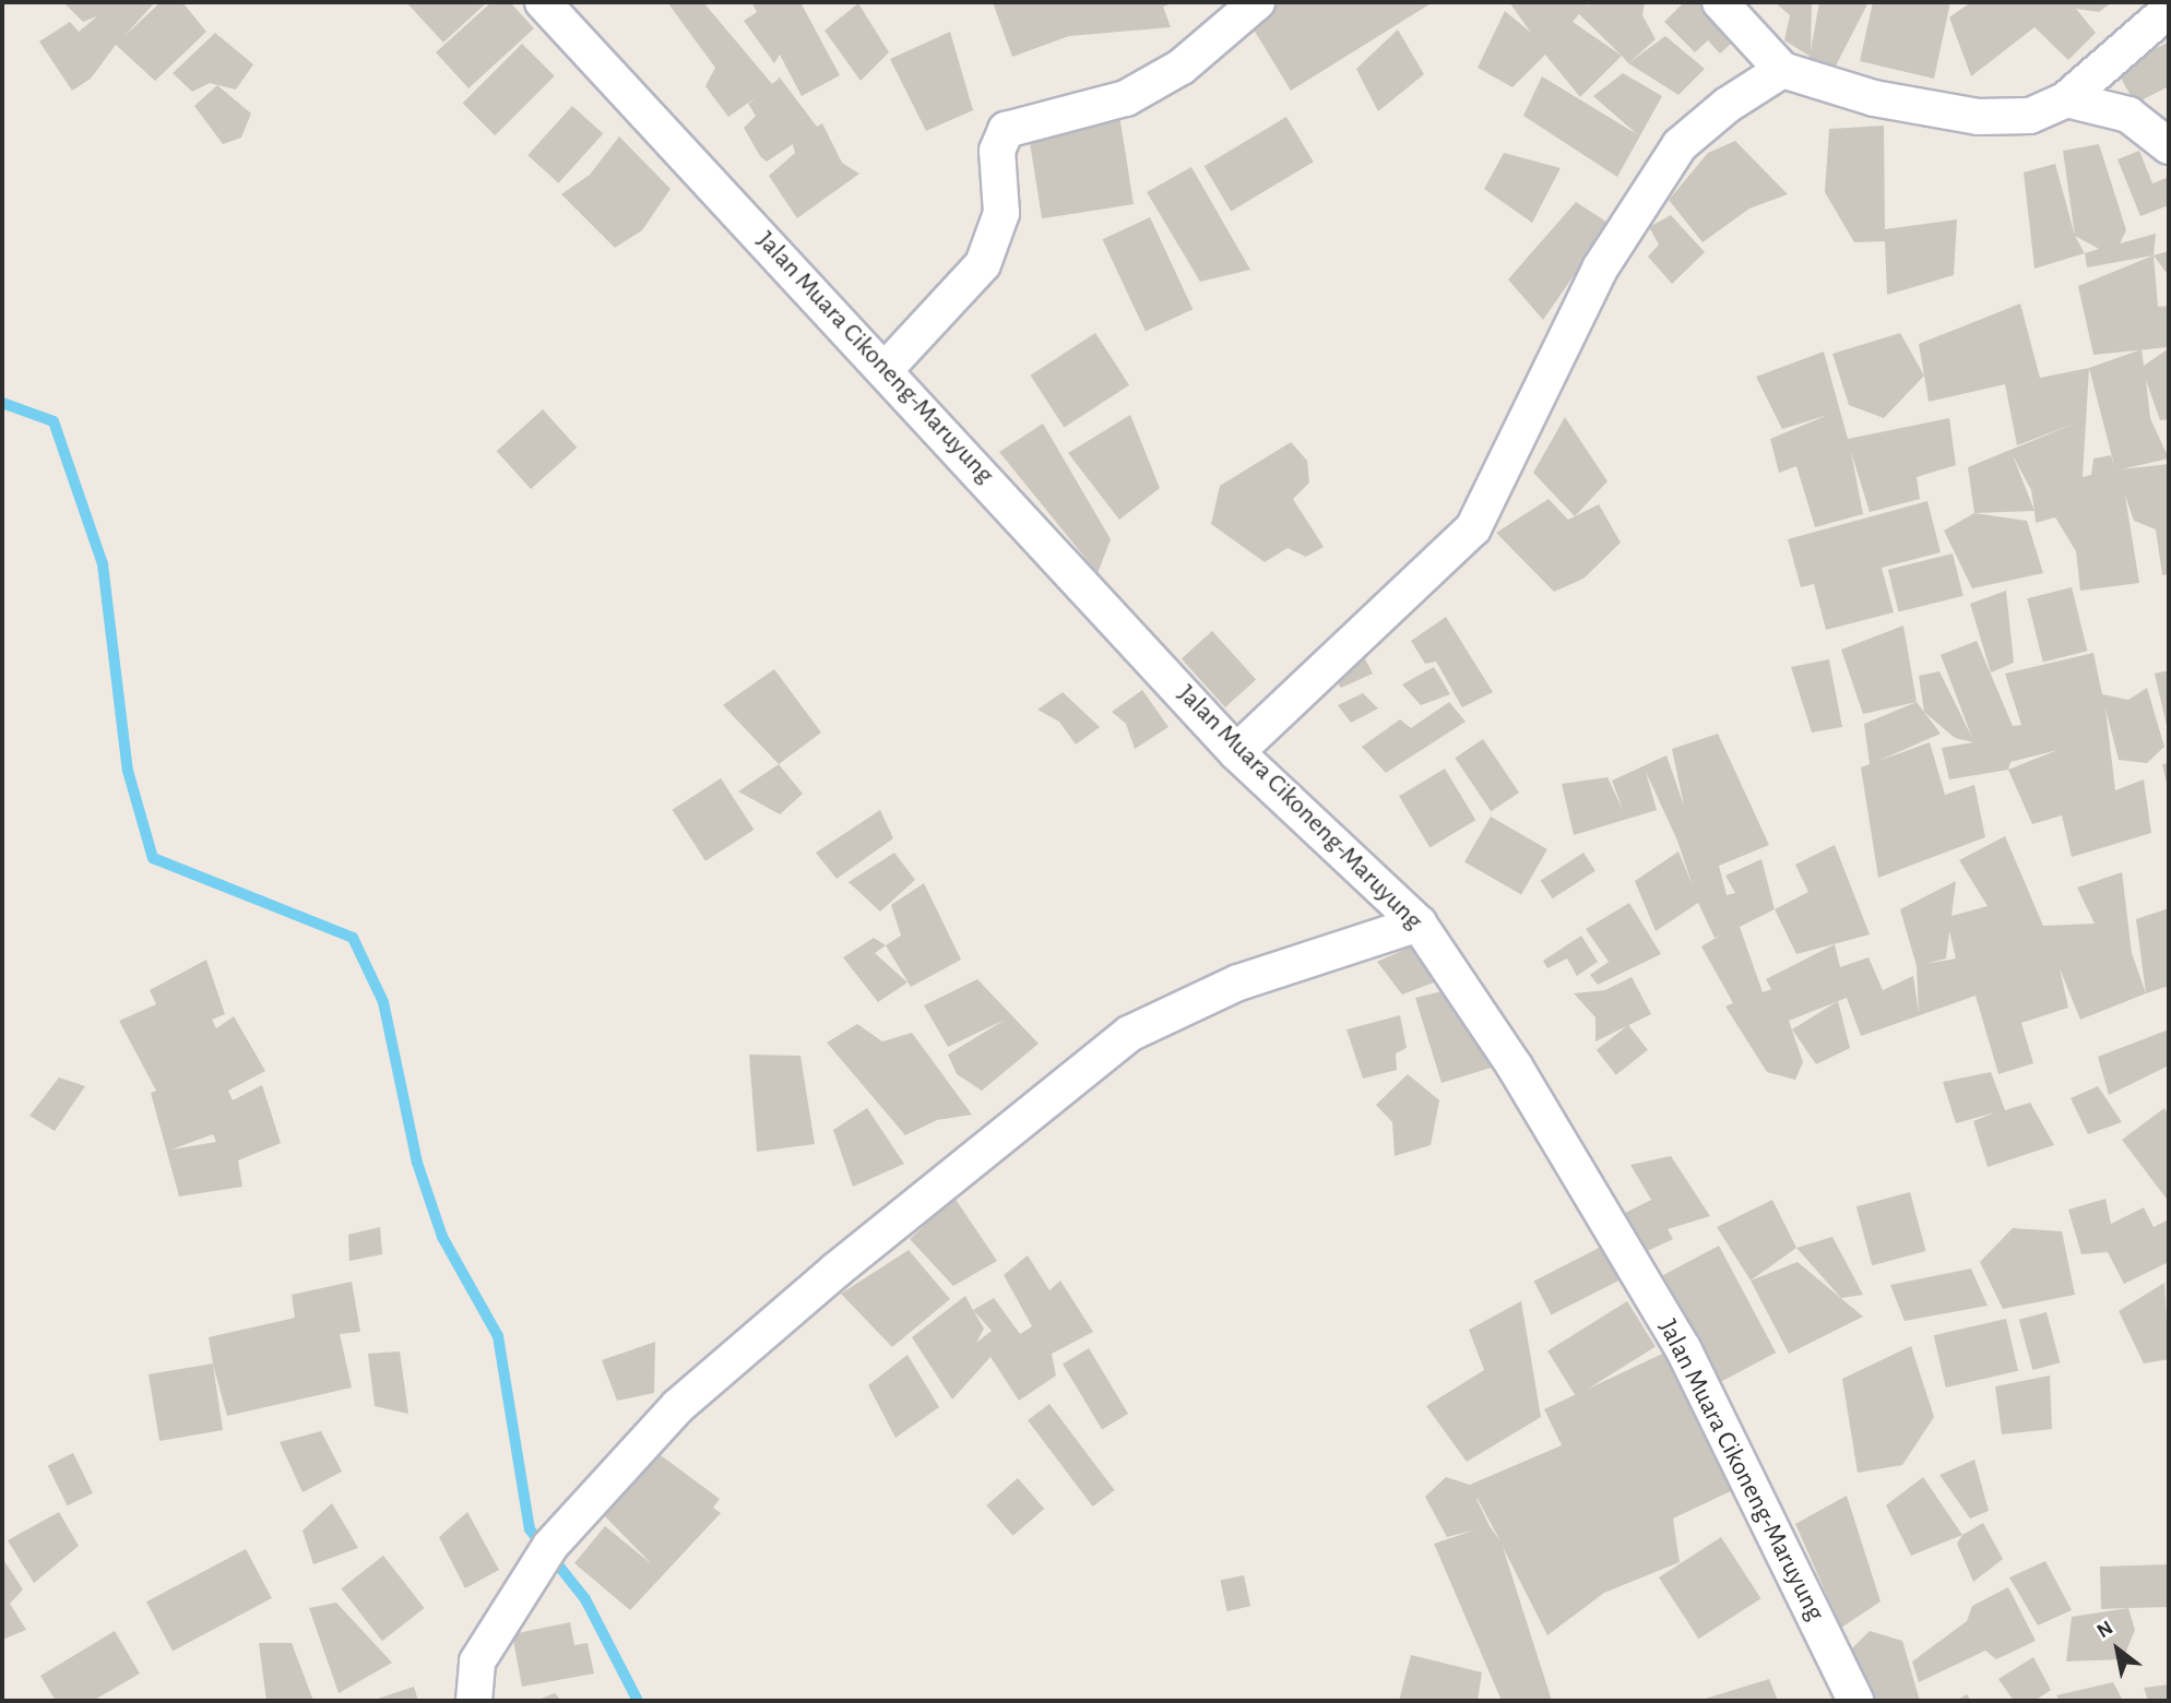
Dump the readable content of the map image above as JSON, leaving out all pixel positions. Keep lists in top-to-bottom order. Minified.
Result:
{"streets":{"street":["Jalan Muara Cikoneng-Maruyung"]},"north":"top left"}
